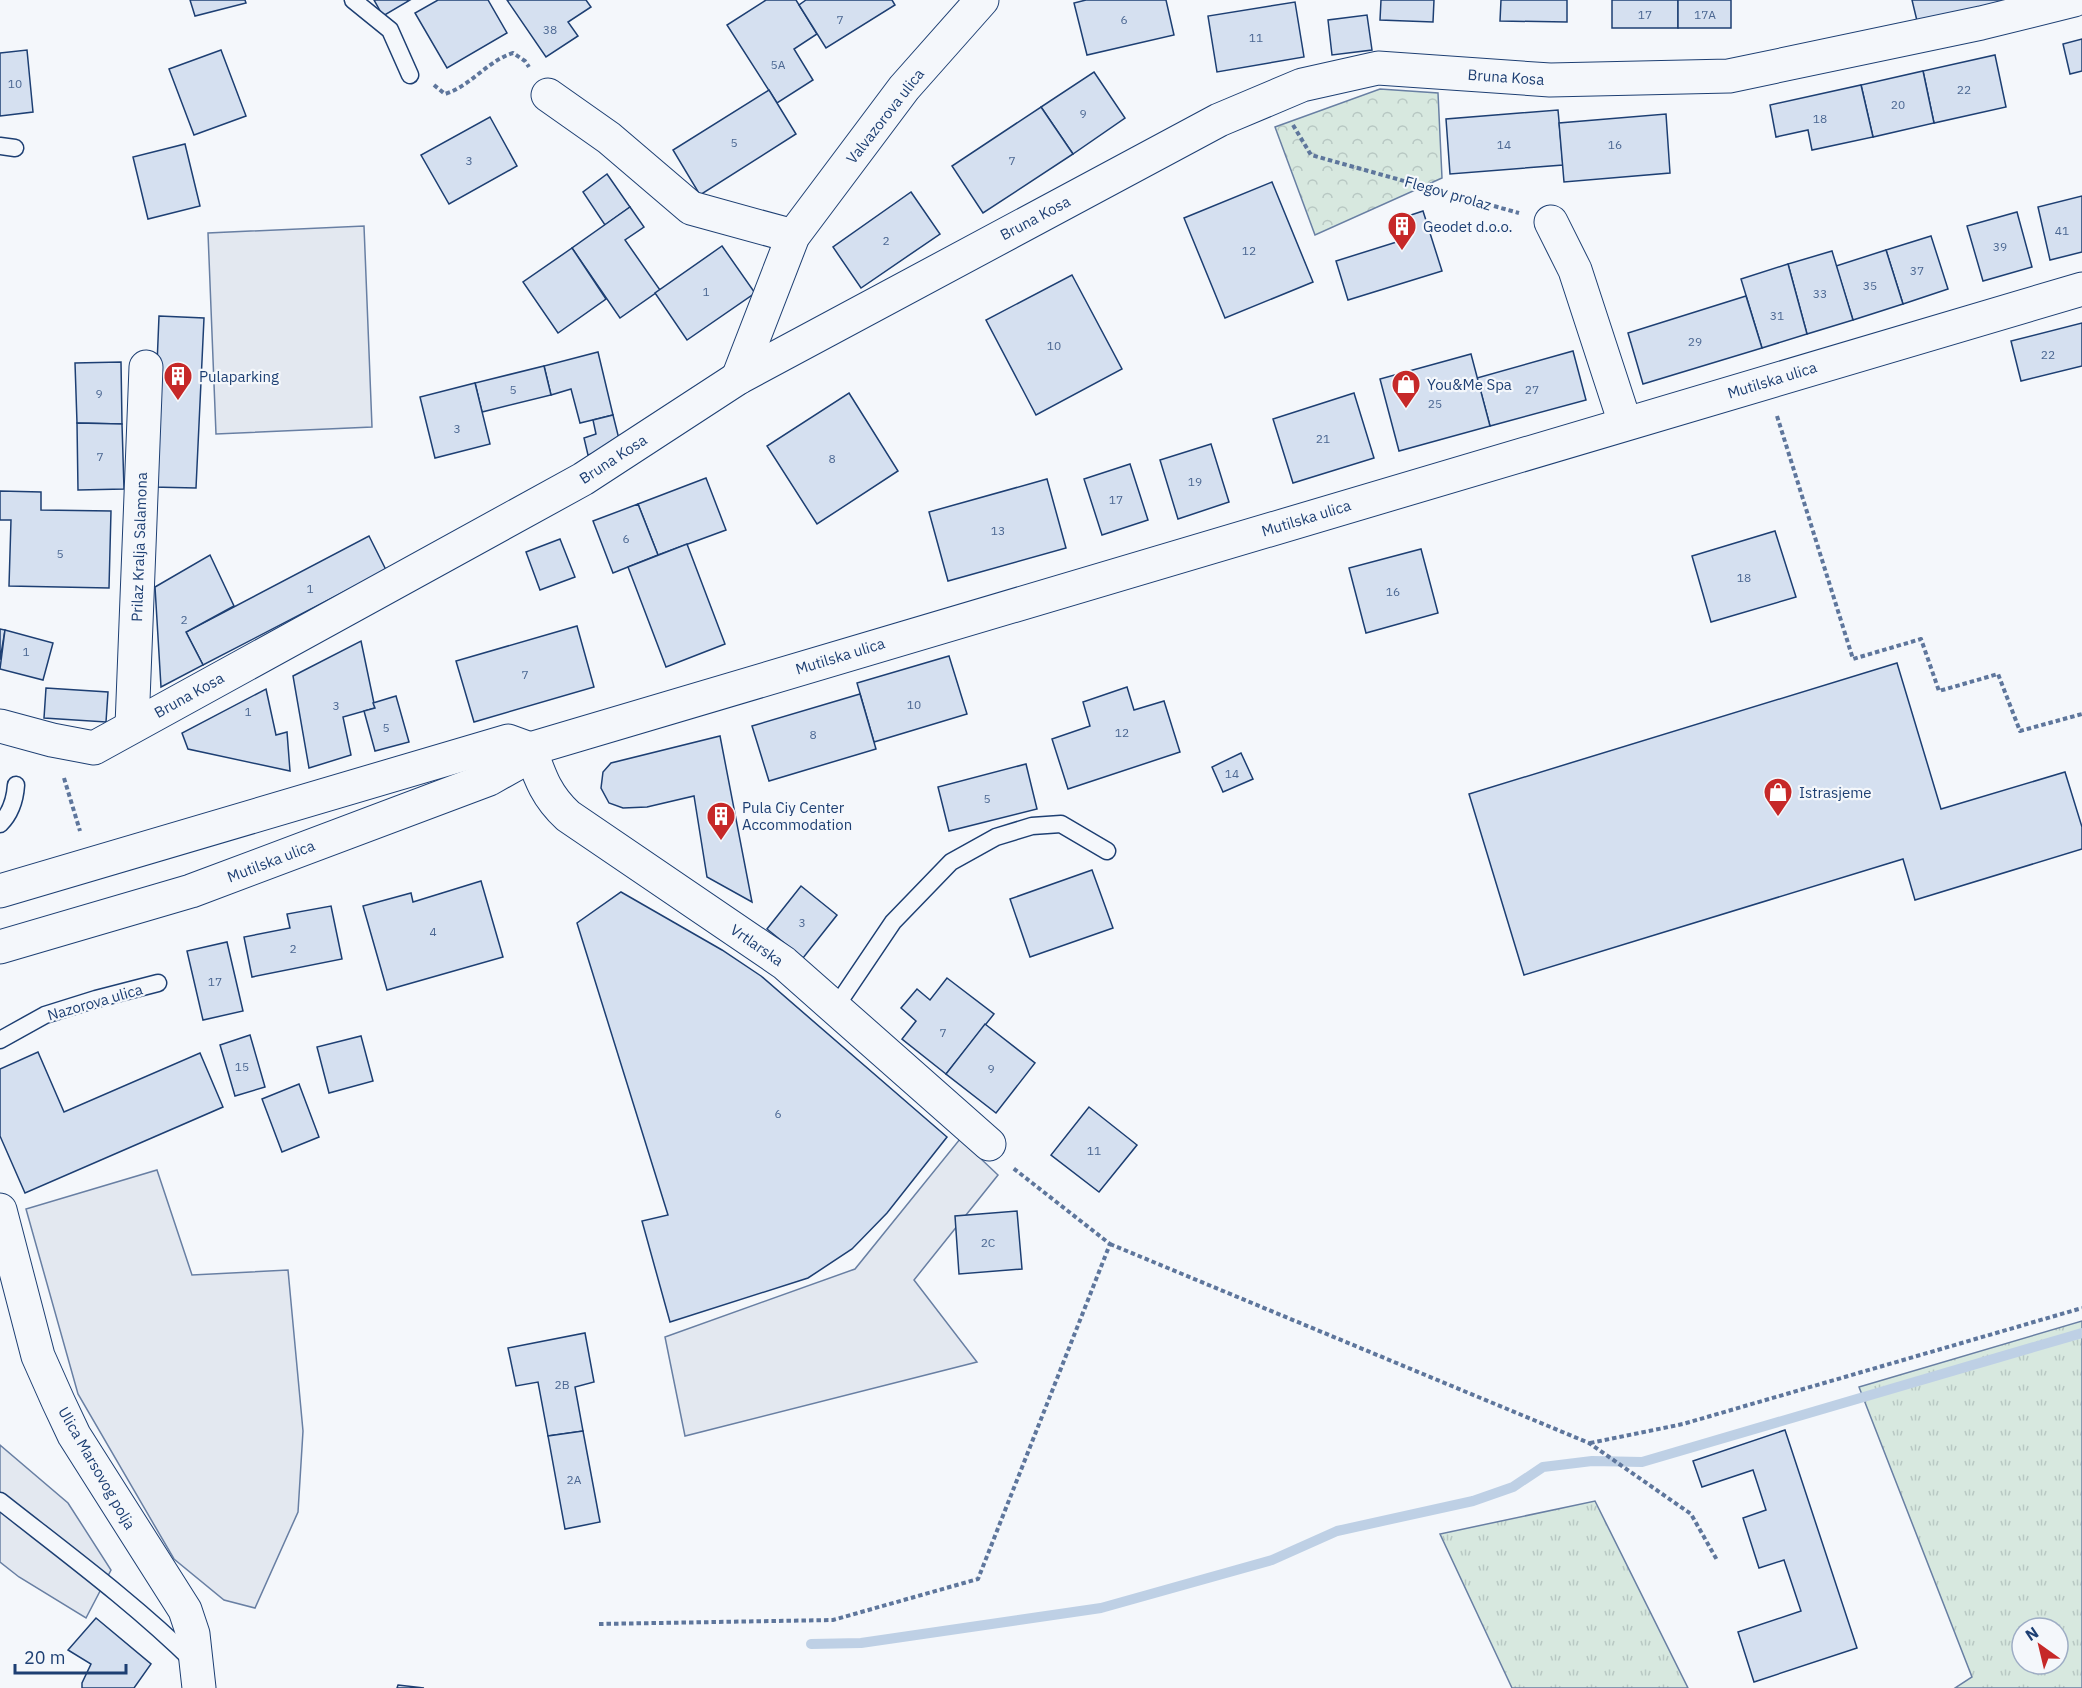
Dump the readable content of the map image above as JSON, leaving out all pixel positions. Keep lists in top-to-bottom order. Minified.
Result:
{"streets":{"street":["Bruna Kosa","Valvazorova ulica","Mutilska ulica","Prilaz Kralja Salamona","Vrtlarska","Ulica Marsovog polja"],"lane":["Nazorova ulica"],"path":["Flegov prolaz"]},"crossings":[["Bruna Kosa","Valvazorova ulica"],["Bruna Kosa","Prilaz Kralja Salamona"],["Mutilska ulica","Vrtlarska"]],"places":{"building":["Geodet d.o.o.","Pulaparking","Pula Ciy Center Accommodation"],"shop":["You&Me Spa","Istrasjeme"]},"house_numbers":["17","17A","7","6","38","11","5A","10","22","20","9","18","5","14","16","3","7","41","2","39","12","37","35","1","33","31","29","10","22","5","27","9","25","3","21","7","8","19","17","13","6","5","18","1","16","2","1","7","10","3","1","5","12","8","14","5","3","4","2","17","7","15","9","6","11","2C","2B","2A"],"scale_bar":"20 m","north":"top left"}
